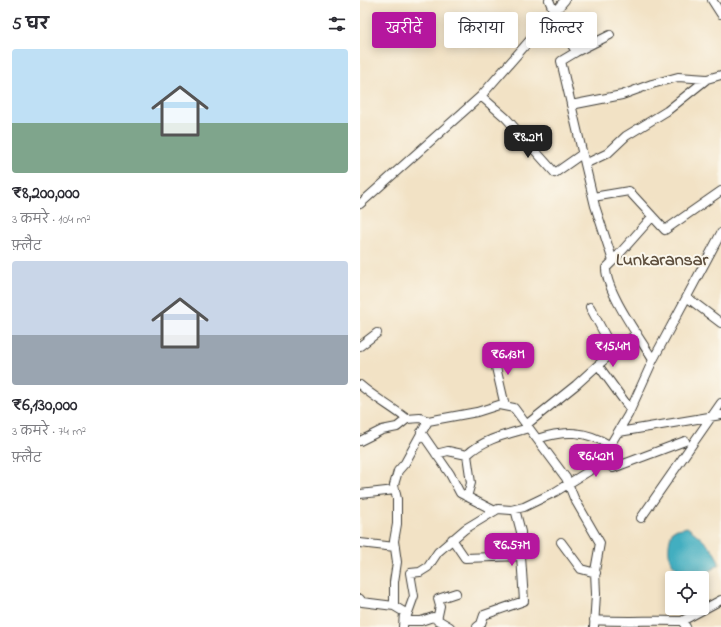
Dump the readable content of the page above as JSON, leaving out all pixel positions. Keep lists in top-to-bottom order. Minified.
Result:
{"districts":["Lunkaransar"],"page":{"heading":"5 घर","chip":["खरीदें","किराया","फ़िल्टर"],"list":[{"name":"₹8,200,000","note":"3 कमरे · 104 m² · फ़्लैट"},{"name":"₹6,130,000","note":"3 कमरे · 74 m² · फ़्लैट"}],"price":["₹8.2M","₹15.4M","₹6.13M","₹6.42M","₹6.57M"]}}
